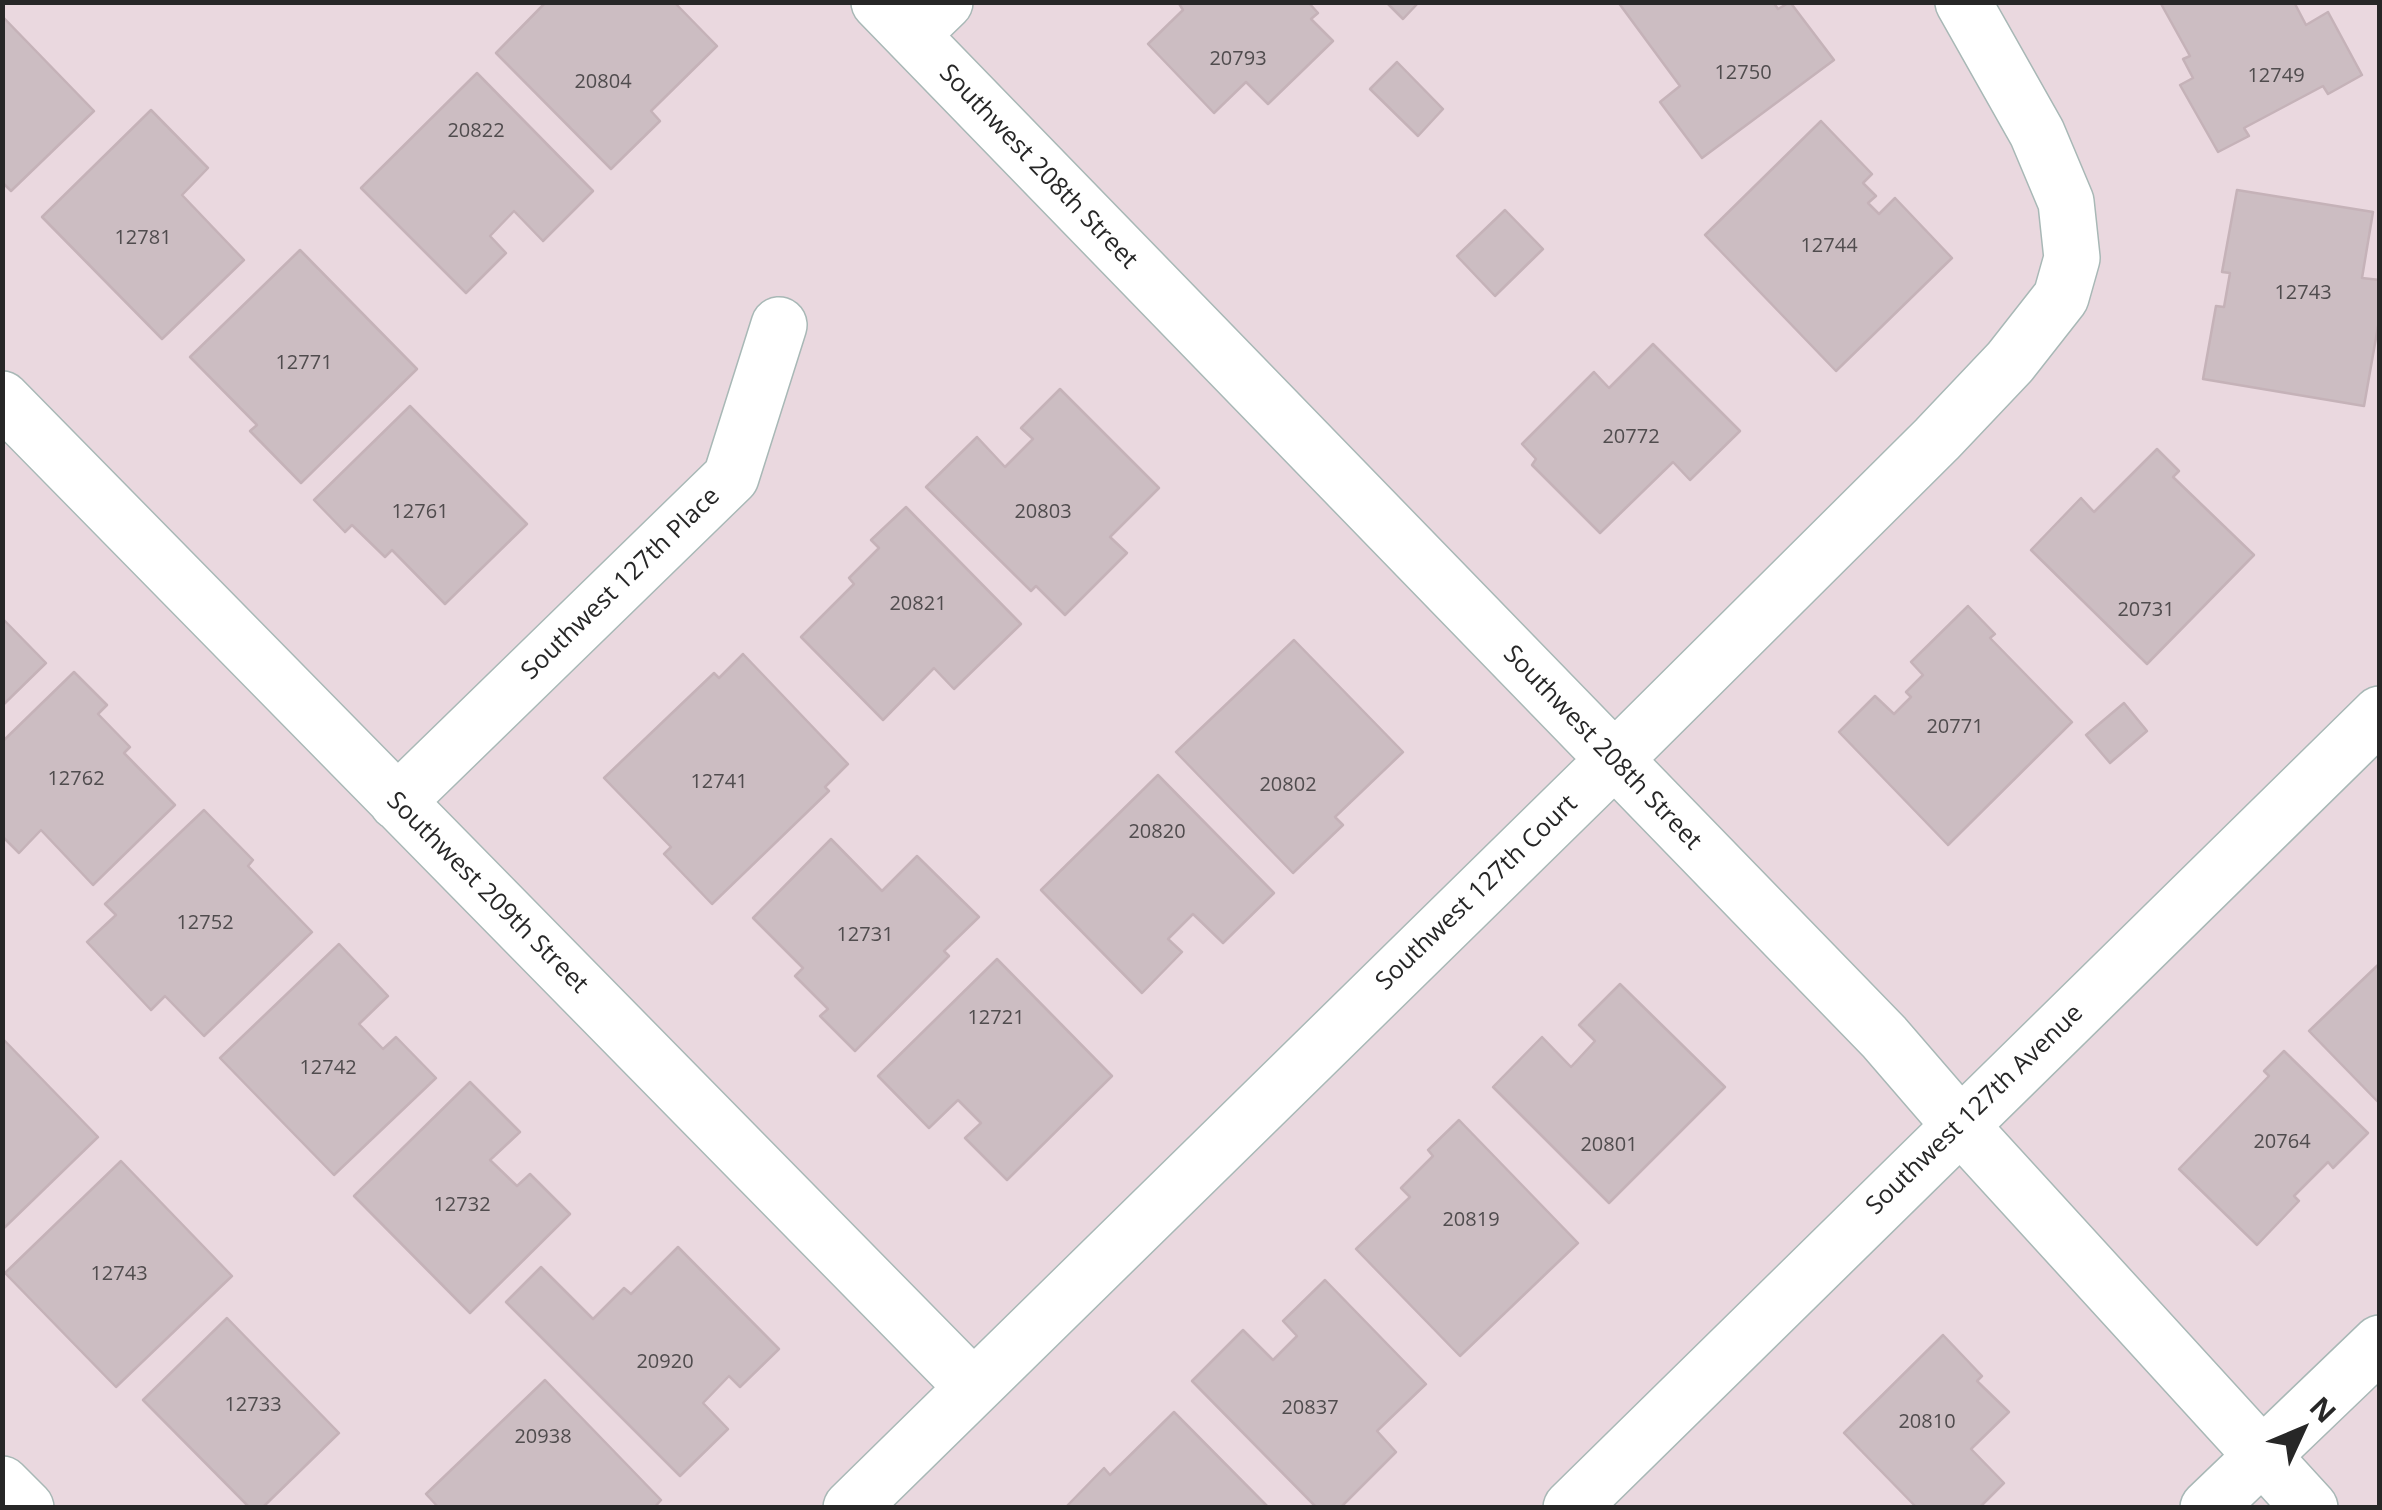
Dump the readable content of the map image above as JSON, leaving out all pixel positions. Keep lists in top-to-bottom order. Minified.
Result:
{"streets":{"street":["Southwest 208th Street","Southwest 127th Place","Southwest 209th Street","Southwest 127th Court","Southwest 127th Avenue"]},"crossings":[["Southwest 208th Street","Southwest 127th Court"],["Southwest 208th Street","Southwest 127th Avenue"],["Southwest 127th Place","Southwest 209th Street"],["Southwest 209th Street","Southwest 127th Court"]],"house_numbers":["20793","12750","12749","20804","20822","12781","12744","12743","12771","20772","12761","20803","20821","20731","20771","12762","12741","20802","20820","12752","12731","12721","12742","20764","20801","12732","20819","12743","20920","12733","20837","20810","20938"],"north":"top right"}
